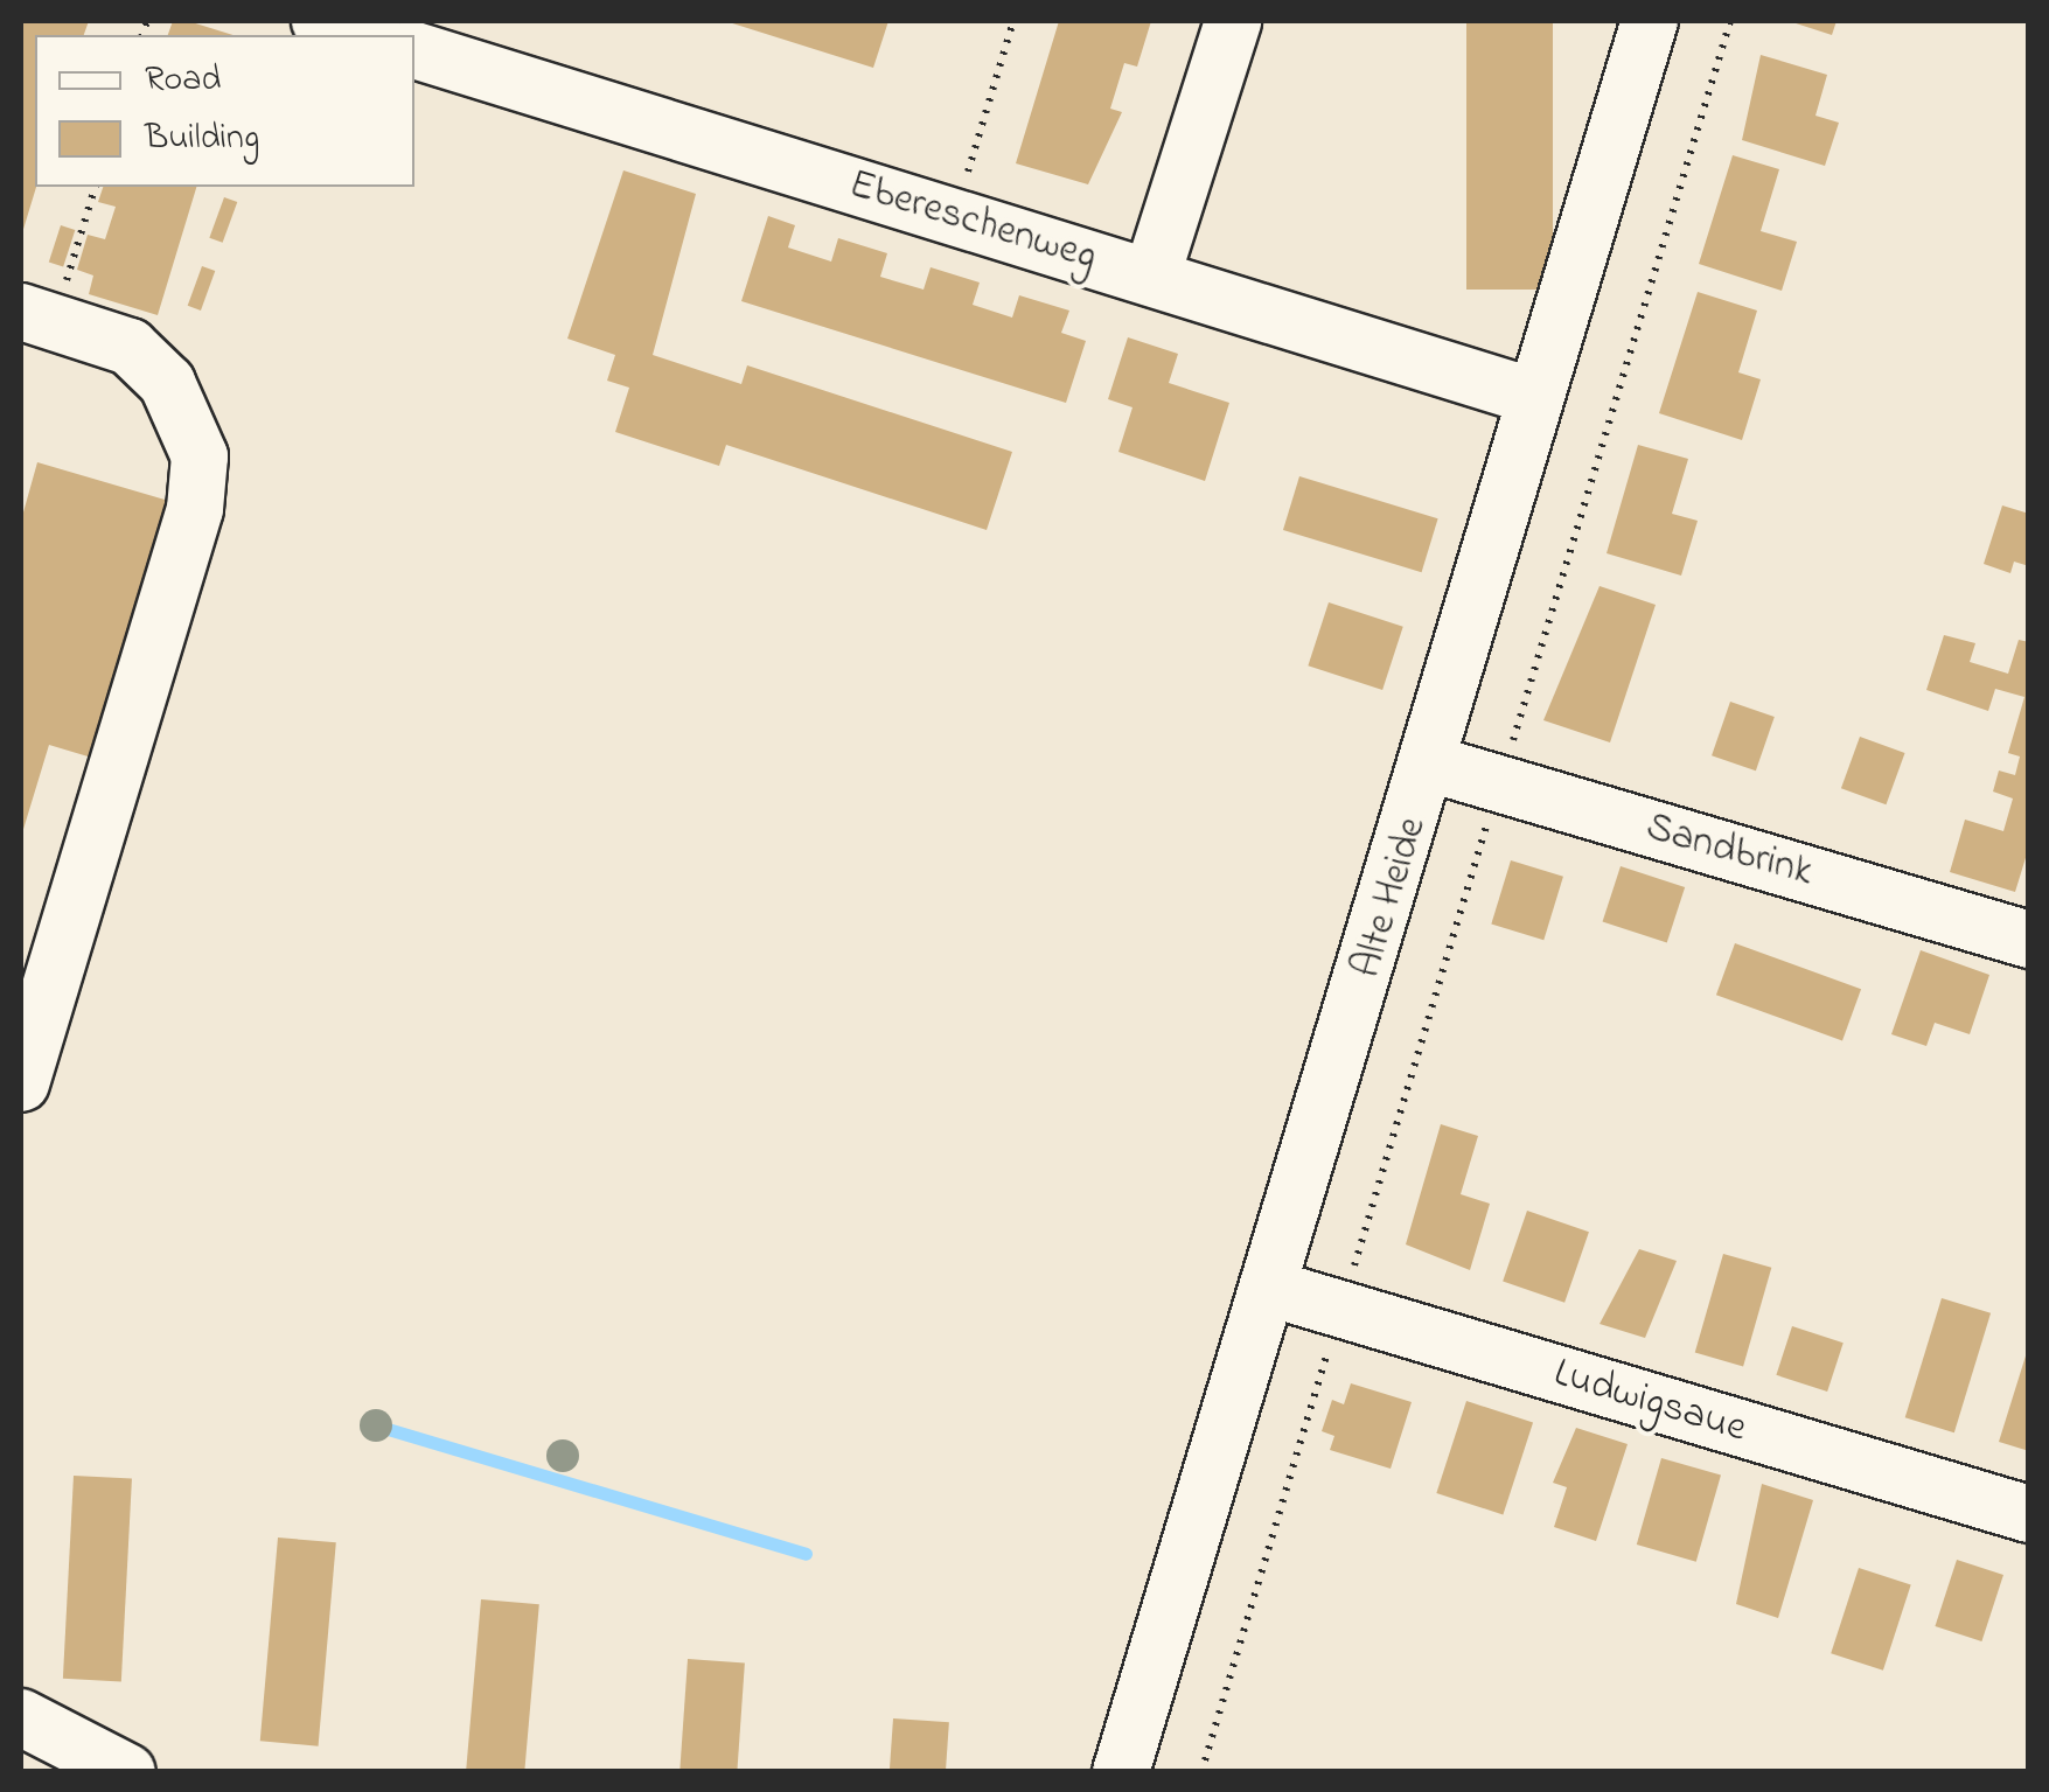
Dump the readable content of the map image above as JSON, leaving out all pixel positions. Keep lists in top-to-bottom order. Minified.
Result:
{"streets":{"street":["Ebereschenweg","Sandbrink","Alte Heide","Ludwigsaue"]},"crossings":[["Ebereschenweg","Alte Heide"],["Sandbrink","Alte Heide"],["Alte Heide","Ludwigsaue"]],"legend":["Road","Building"]}
